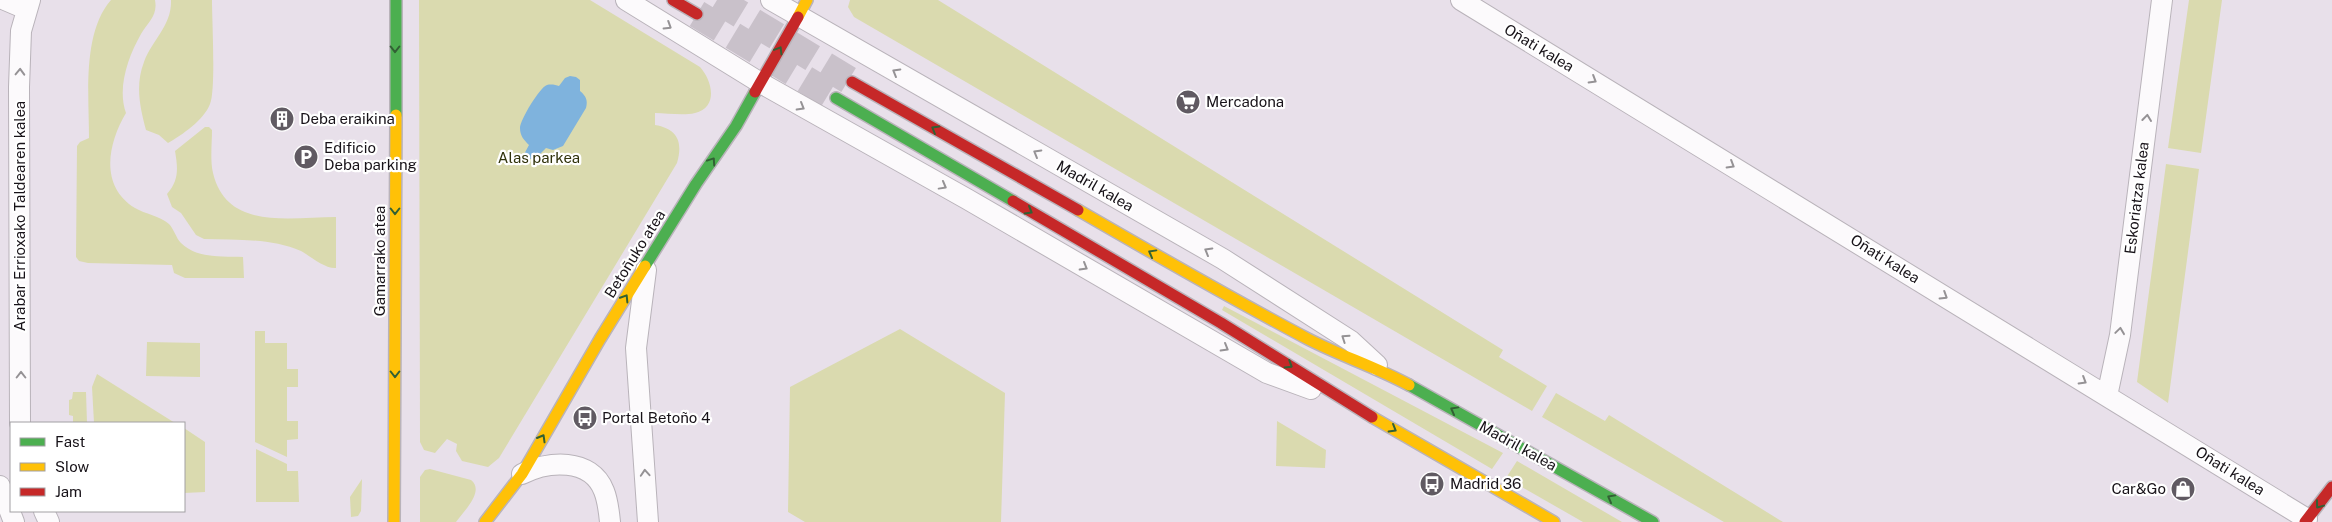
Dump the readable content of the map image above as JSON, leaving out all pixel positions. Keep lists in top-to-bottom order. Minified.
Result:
{"streets":{"main road":["Madril kalea","Betoñuko atea","Gamarrako atea"],"street":["Oñati kalea","Eskoriatza kalea","Arabar Errioxako Taldearen kalea"]},"crossings":[["Oñati kalea","Eskoriatza kalea"],["Madril kalea","Betoñuko atea"]],"one_way":["Oñati kalea","Eskoriatza kalea","Arabar Errioxako Taldearen kalea","Betoñuko atea","Gamarrako atea"],"parks":["Alas parkea"],"places":{"supermarket":["Mercadona"],"building":["Deba eraikina"],"parking":["Edificio Deba parking"],"bus stop":["Portal Betoño 4","Madrid 36"],"shop":["Car&Go"]},"legend":["Fast","Slow","Jam"]}
